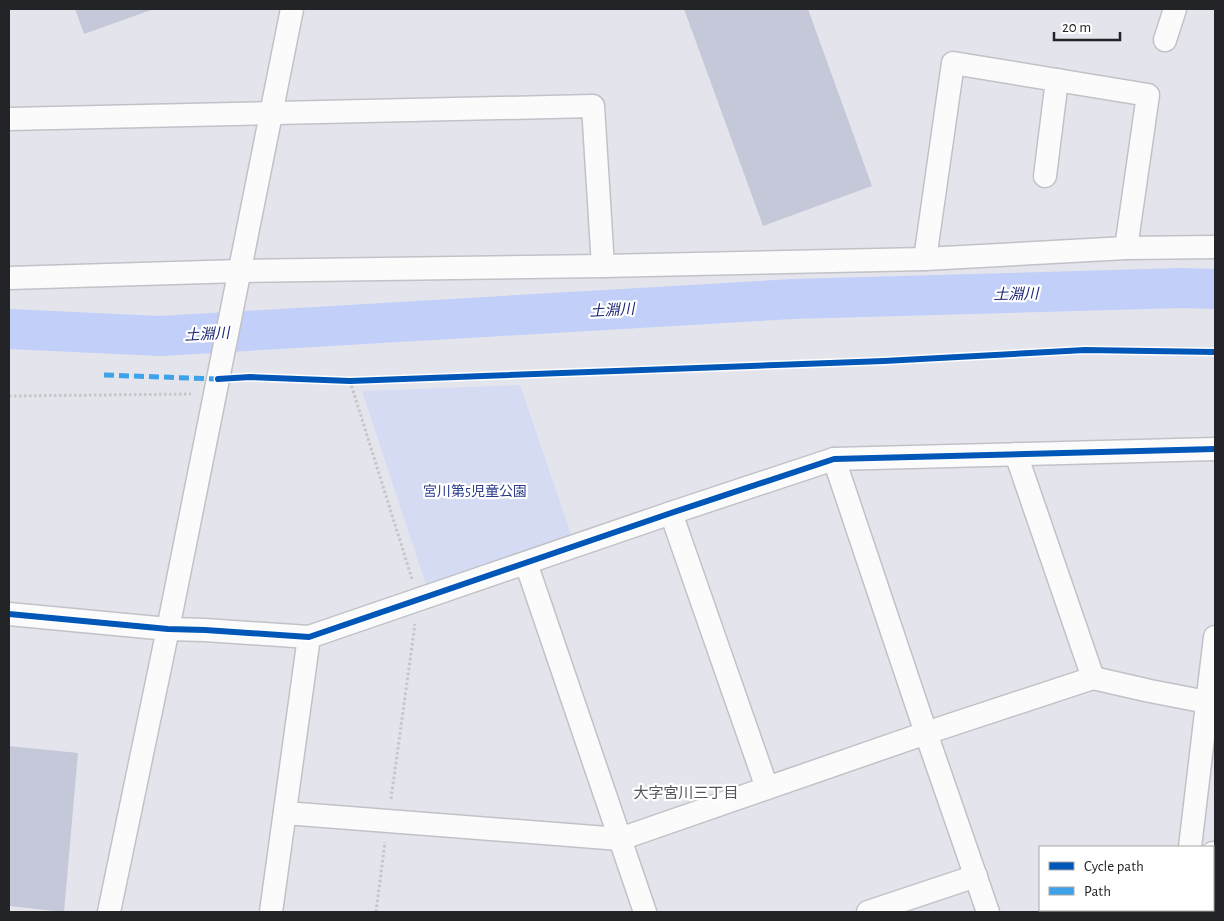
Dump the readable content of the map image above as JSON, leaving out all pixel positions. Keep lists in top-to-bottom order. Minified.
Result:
{"districts":["大字宮川三丁目"],"water":["土淵川"],"parks":["宮川第5児童公園"],"legend":["Cycle path","Path"],"scale_bar":"20 m"}
